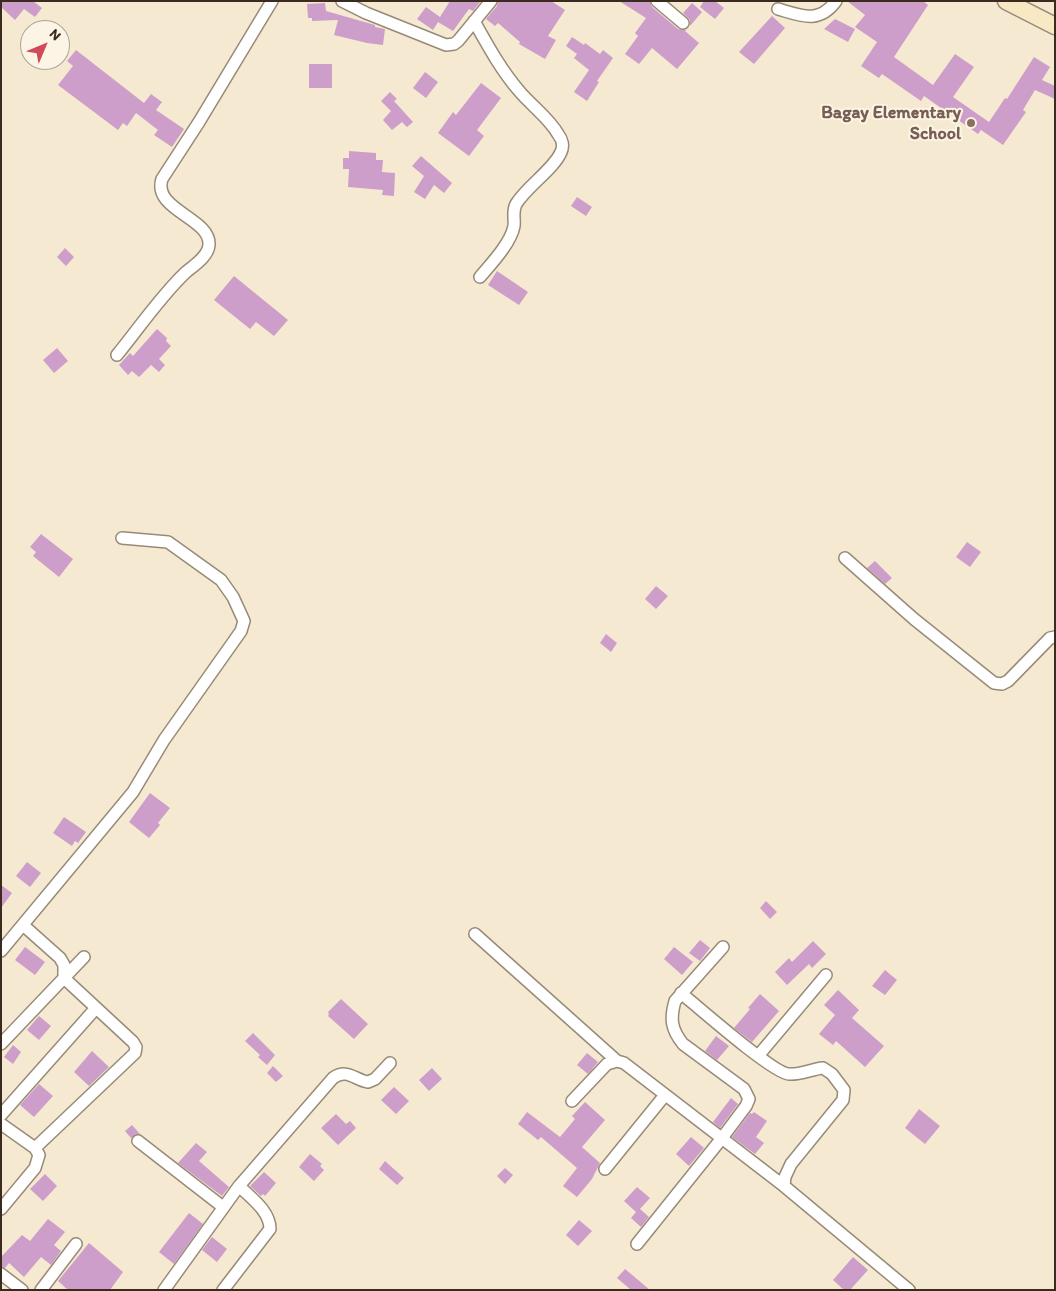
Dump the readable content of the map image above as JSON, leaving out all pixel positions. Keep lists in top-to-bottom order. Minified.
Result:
{"places":["Bagay Elementary School"],"north":"top right"}
